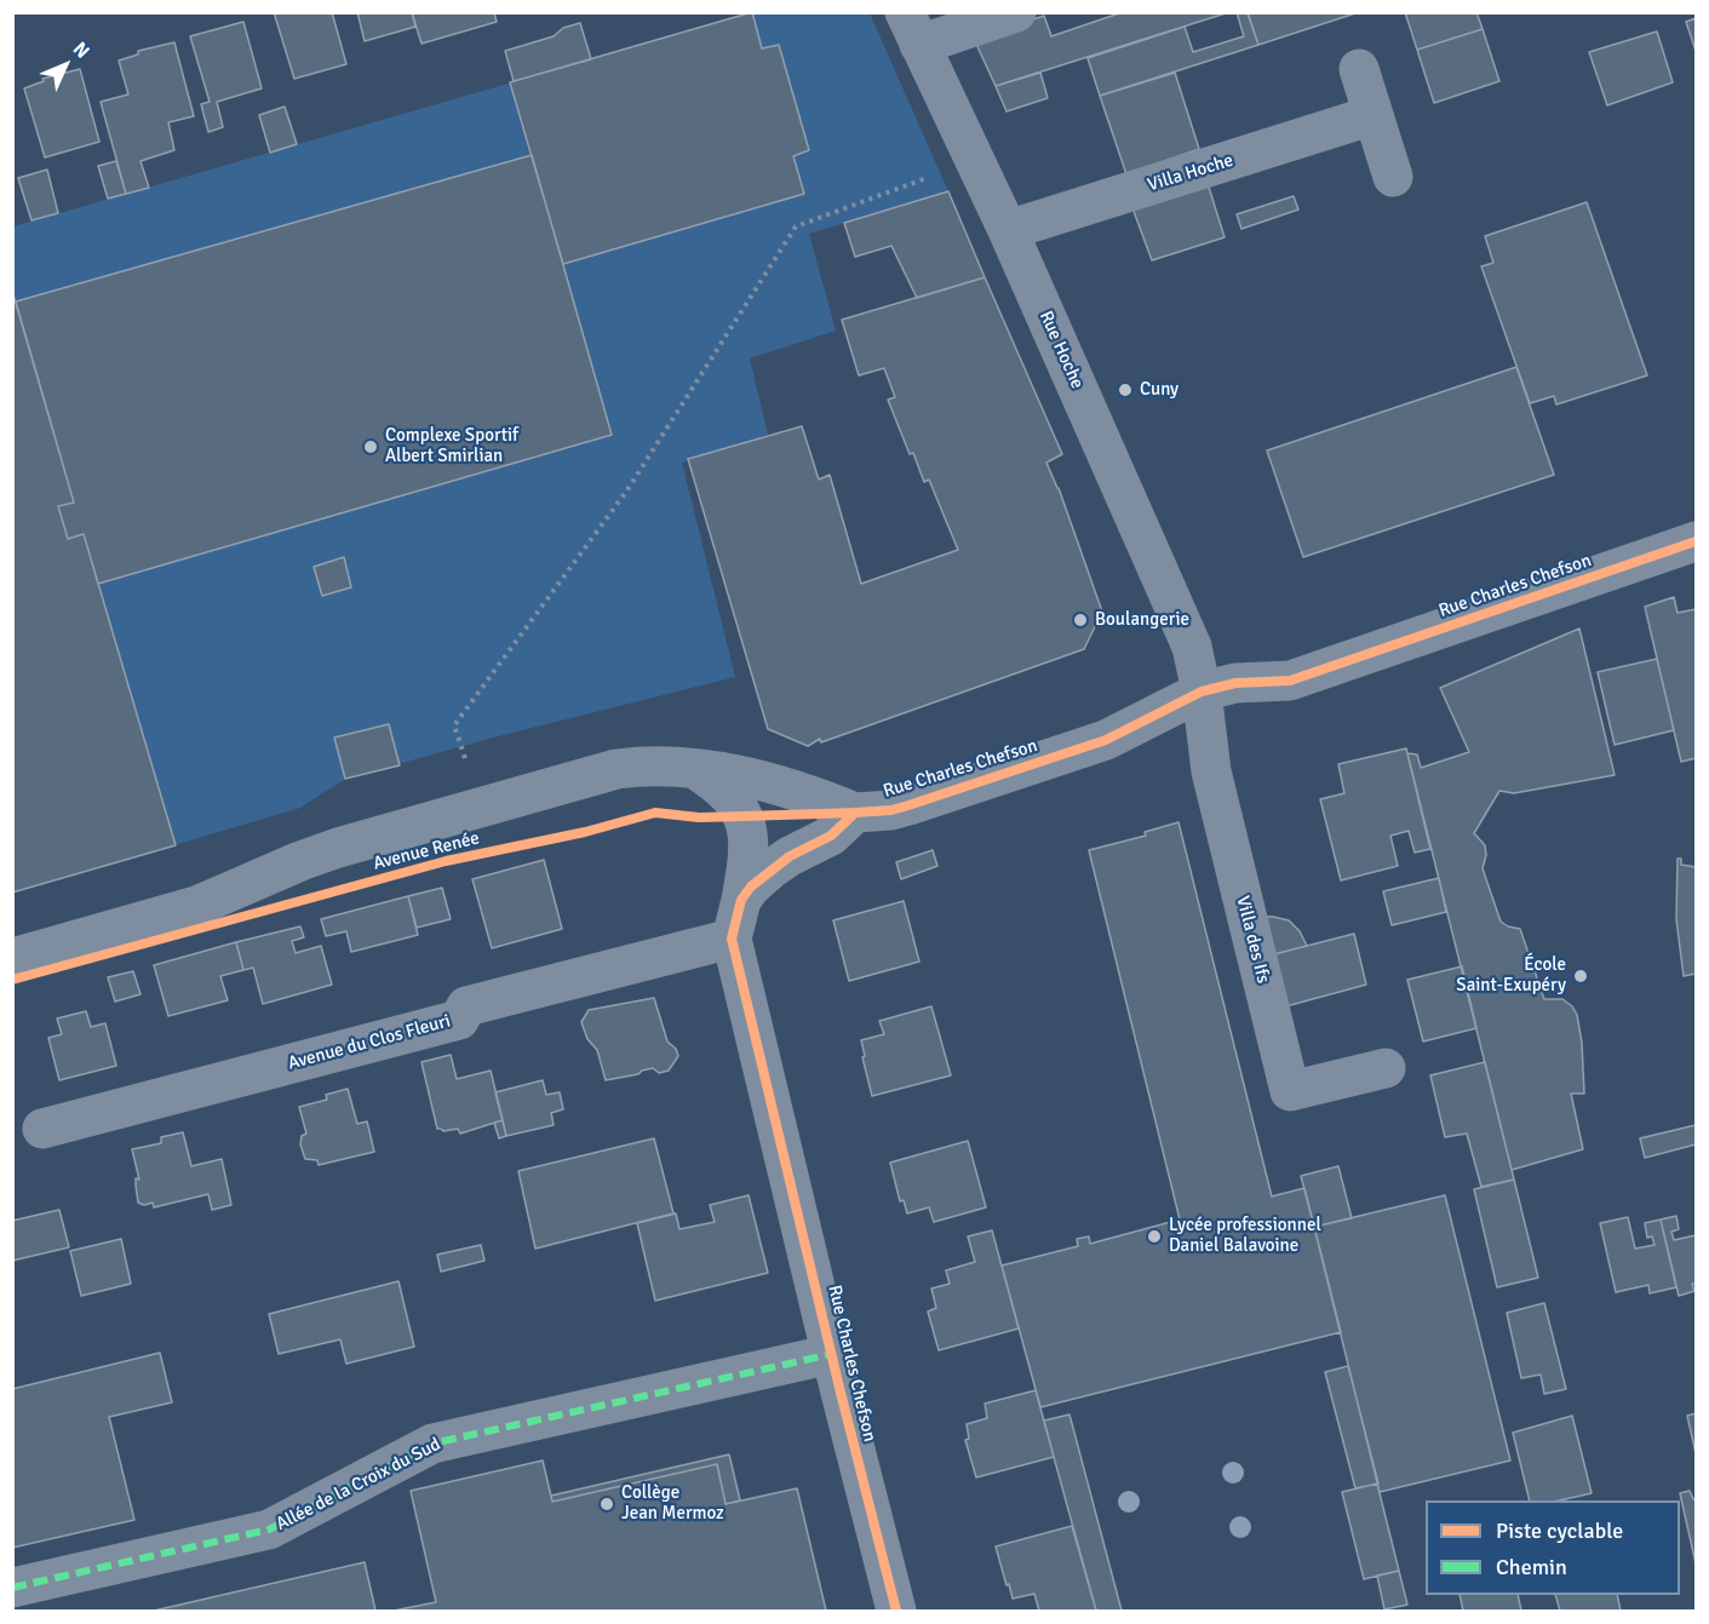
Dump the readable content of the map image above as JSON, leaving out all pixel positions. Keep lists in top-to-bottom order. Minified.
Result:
{"streets":{"street":["Villa Hoche","Rue Hoche","Rue Charles Chefson","Avenue Renée","Villa des Ifs","Avenue du Clos Fleuri","Allée de la Croix du Sud"]},"crossings":[["Villa Hoche","Rue Hoche"],["Rue Hoche","Rue Charles Chefson"],["Rue Hoche","Villa des Ifs"],["Rue Charles Chefson","Avenue Renée"],["Rue Charles Chefson","Villa des Ifs"],["Rue Charles Chefson","Avenue du Clos Fleuri"],["Rue Charles Chefson","Allée de la Croix du Sud"]],"places":["Cuny","Complexe Sportif Albert Smirlian","Boulangerie","École Saint-Exupéry","Lycée professionnel Daniel Balavoine","Collège Jean Mermoz"],"legend":["Piste cyclable","Chemin"],"north":"top right"}
